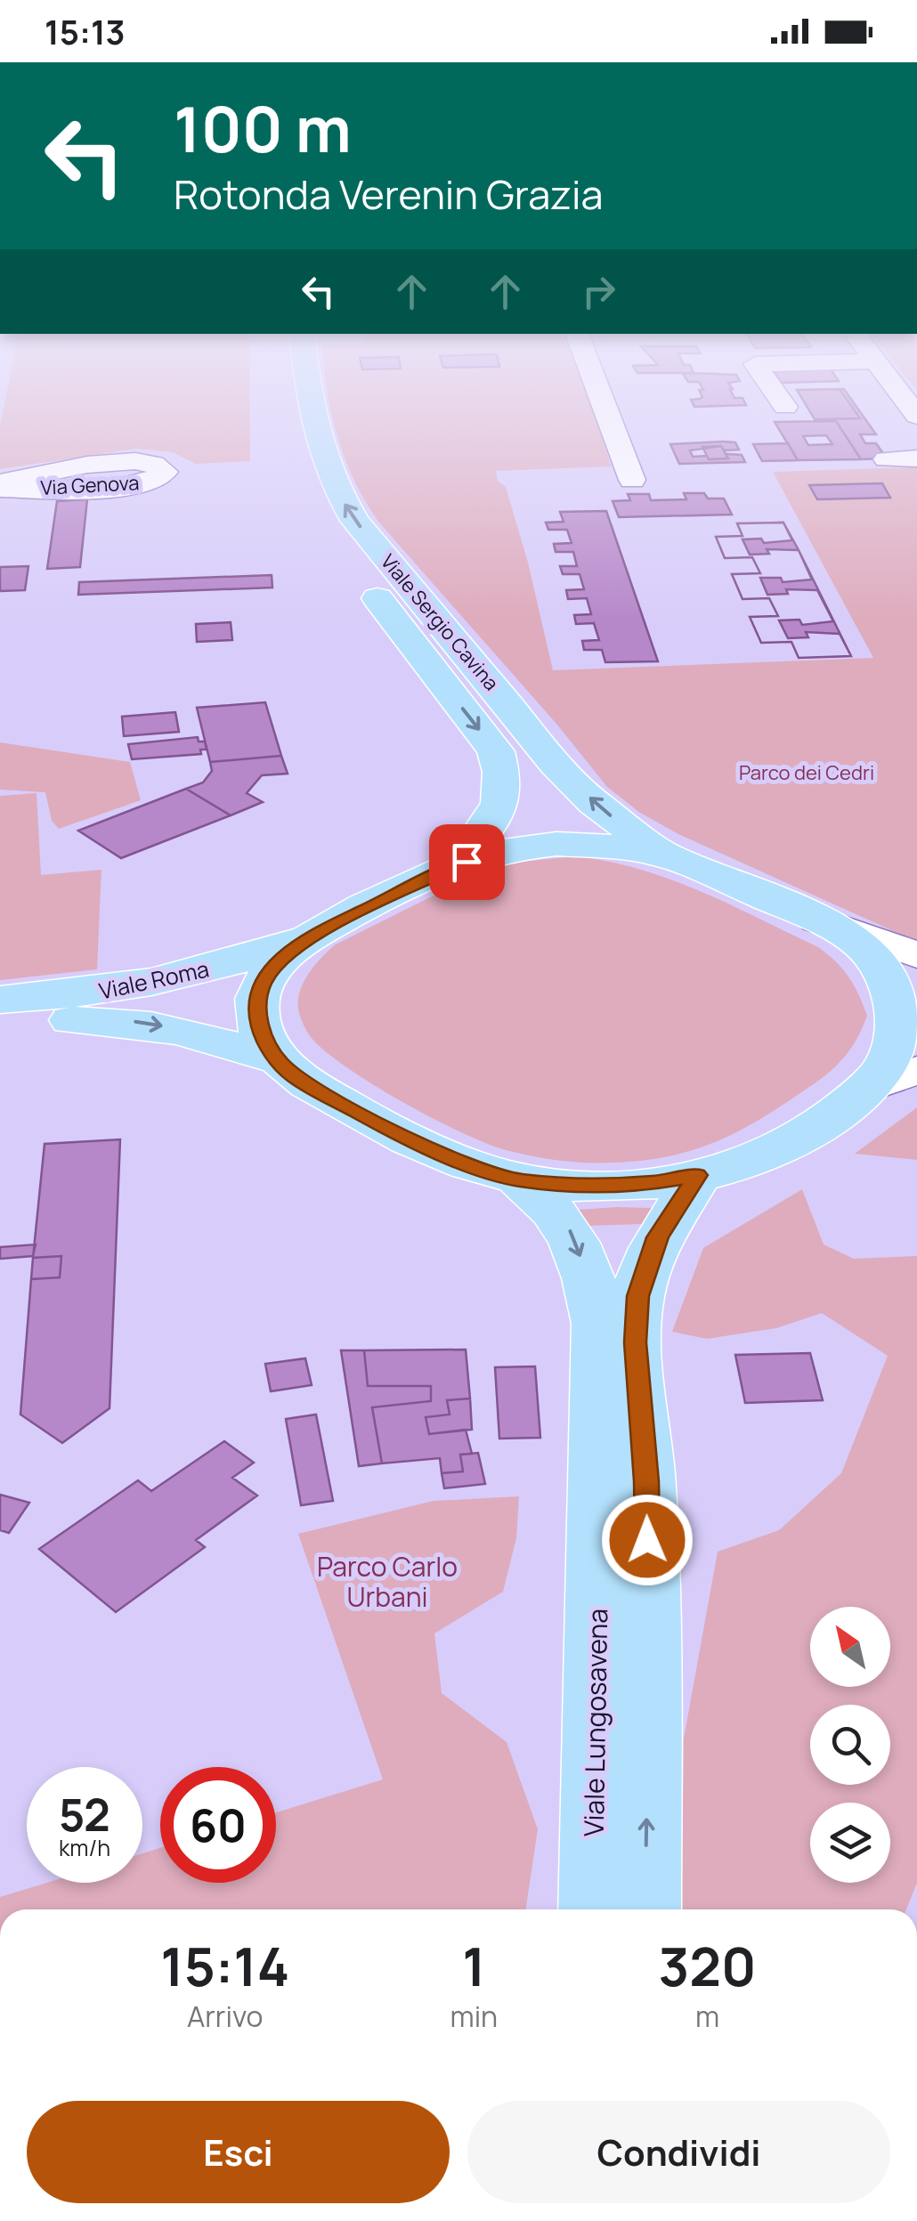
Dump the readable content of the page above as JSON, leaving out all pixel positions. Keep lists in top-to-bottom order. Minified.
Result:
{"streets":{"main road":["Viale Sergio Cavina","Viale Roma","Viale Lungosavena"]},"parks":["Parco dei Cedri","Parco Carlo Urbani"],"north":"top left","page":{"status":"15:13","turn":["100 m","Rotonda Verenin Grazia"],"speed":"52 km/h","limit":"60","eta":["15:14","Arrivo","1","min","320","m"],"buttons":["Esci","Condividi"]}}
